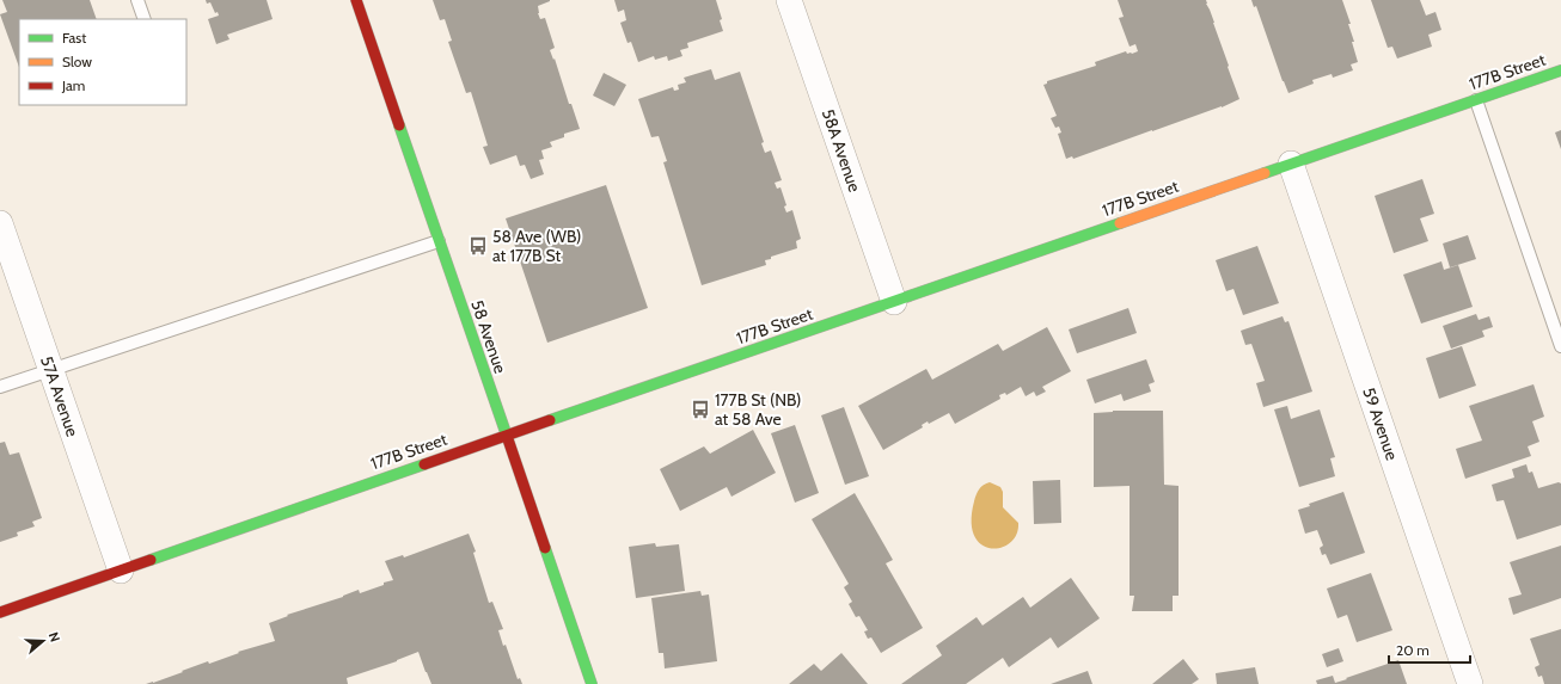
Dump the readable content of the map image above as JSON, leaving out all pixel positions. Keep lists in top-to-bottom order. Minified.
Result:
{"streets":{"street":["177B Street","58A Avenue","58 Avenue","57A Avenue","59 Avenue"]},"crossings":[["177B Street","58A Avenue"],["177B Street","58 Avenue"],["177B Street","57A Avenue"],["177B Street","59 Avenue"]],"places":{"bus stop":["58 Ave (WB) at 177B St","177B St (NB) at 58 Ave"]},"legend":["Fast","Slow","Jam"],"scale_bar":"20 m","north":"right"}
